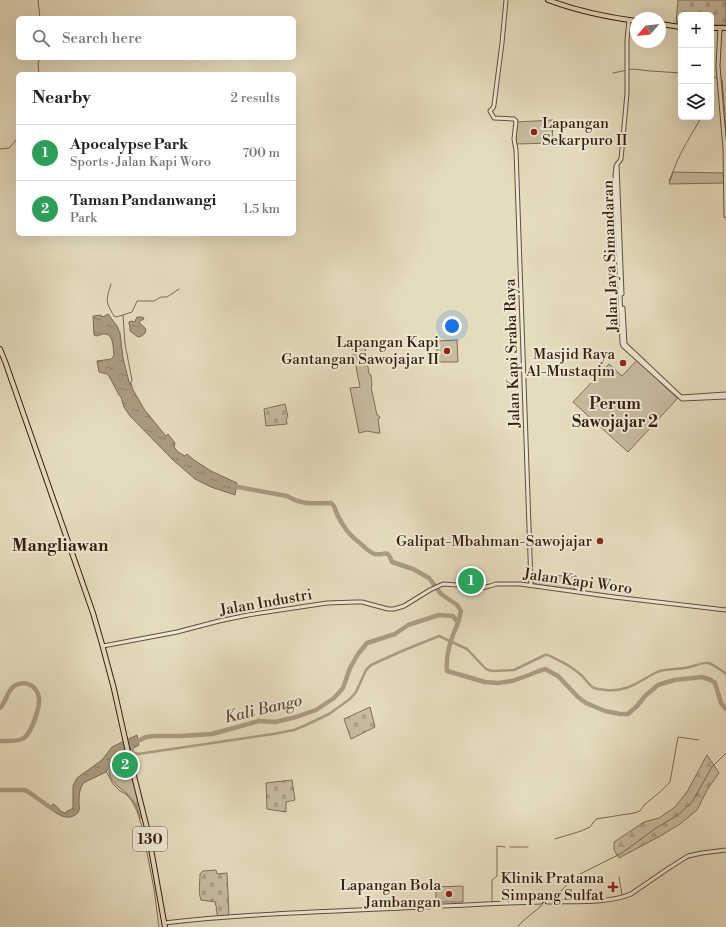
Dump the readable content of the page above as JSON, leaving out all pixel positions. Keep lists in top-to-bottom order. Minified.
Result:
{"streets":{"main road":["130"],"street":["Jalan Jaya Simandaran","Jalan Kapi Sraba Raya","Jalan Kapi Woro","Jalan Industri"]},"crossings":[["Jalan Kapi Sraba Raya","Jalan Kapi Woro"],["Jalan Kapi Woro","Jalan Industri"],["Jalan Industri","130"]],"districts":["Perum Sawojajar 2","Mangliawan"],"water":["Kali Bango"],"places":{"other":["Lapangan Sekarpuro II","Lapangan Kapi Gantangan Sawojajar II","Masjid Raya Al-Mustaqim","Galipat-Mbahman-Sawojajar","Lapangan Bola Jambangan"],"health":["Klinik Pratama Simpang Sulfat"]},"north":"bottom left","page":{"map_buttons":["+","−"],"search":"Search here","heading":["Nearby","2 results"],"list":[{"mark":"1","name":"Apocalypse Park","note":"Sports · Jalan Kapi Woro","value":"700 m"},{"mark":"2","name":"Taman Pandanwangi","note":"Park","value":"1.5 km"}],"pins":["1","2"]}}
